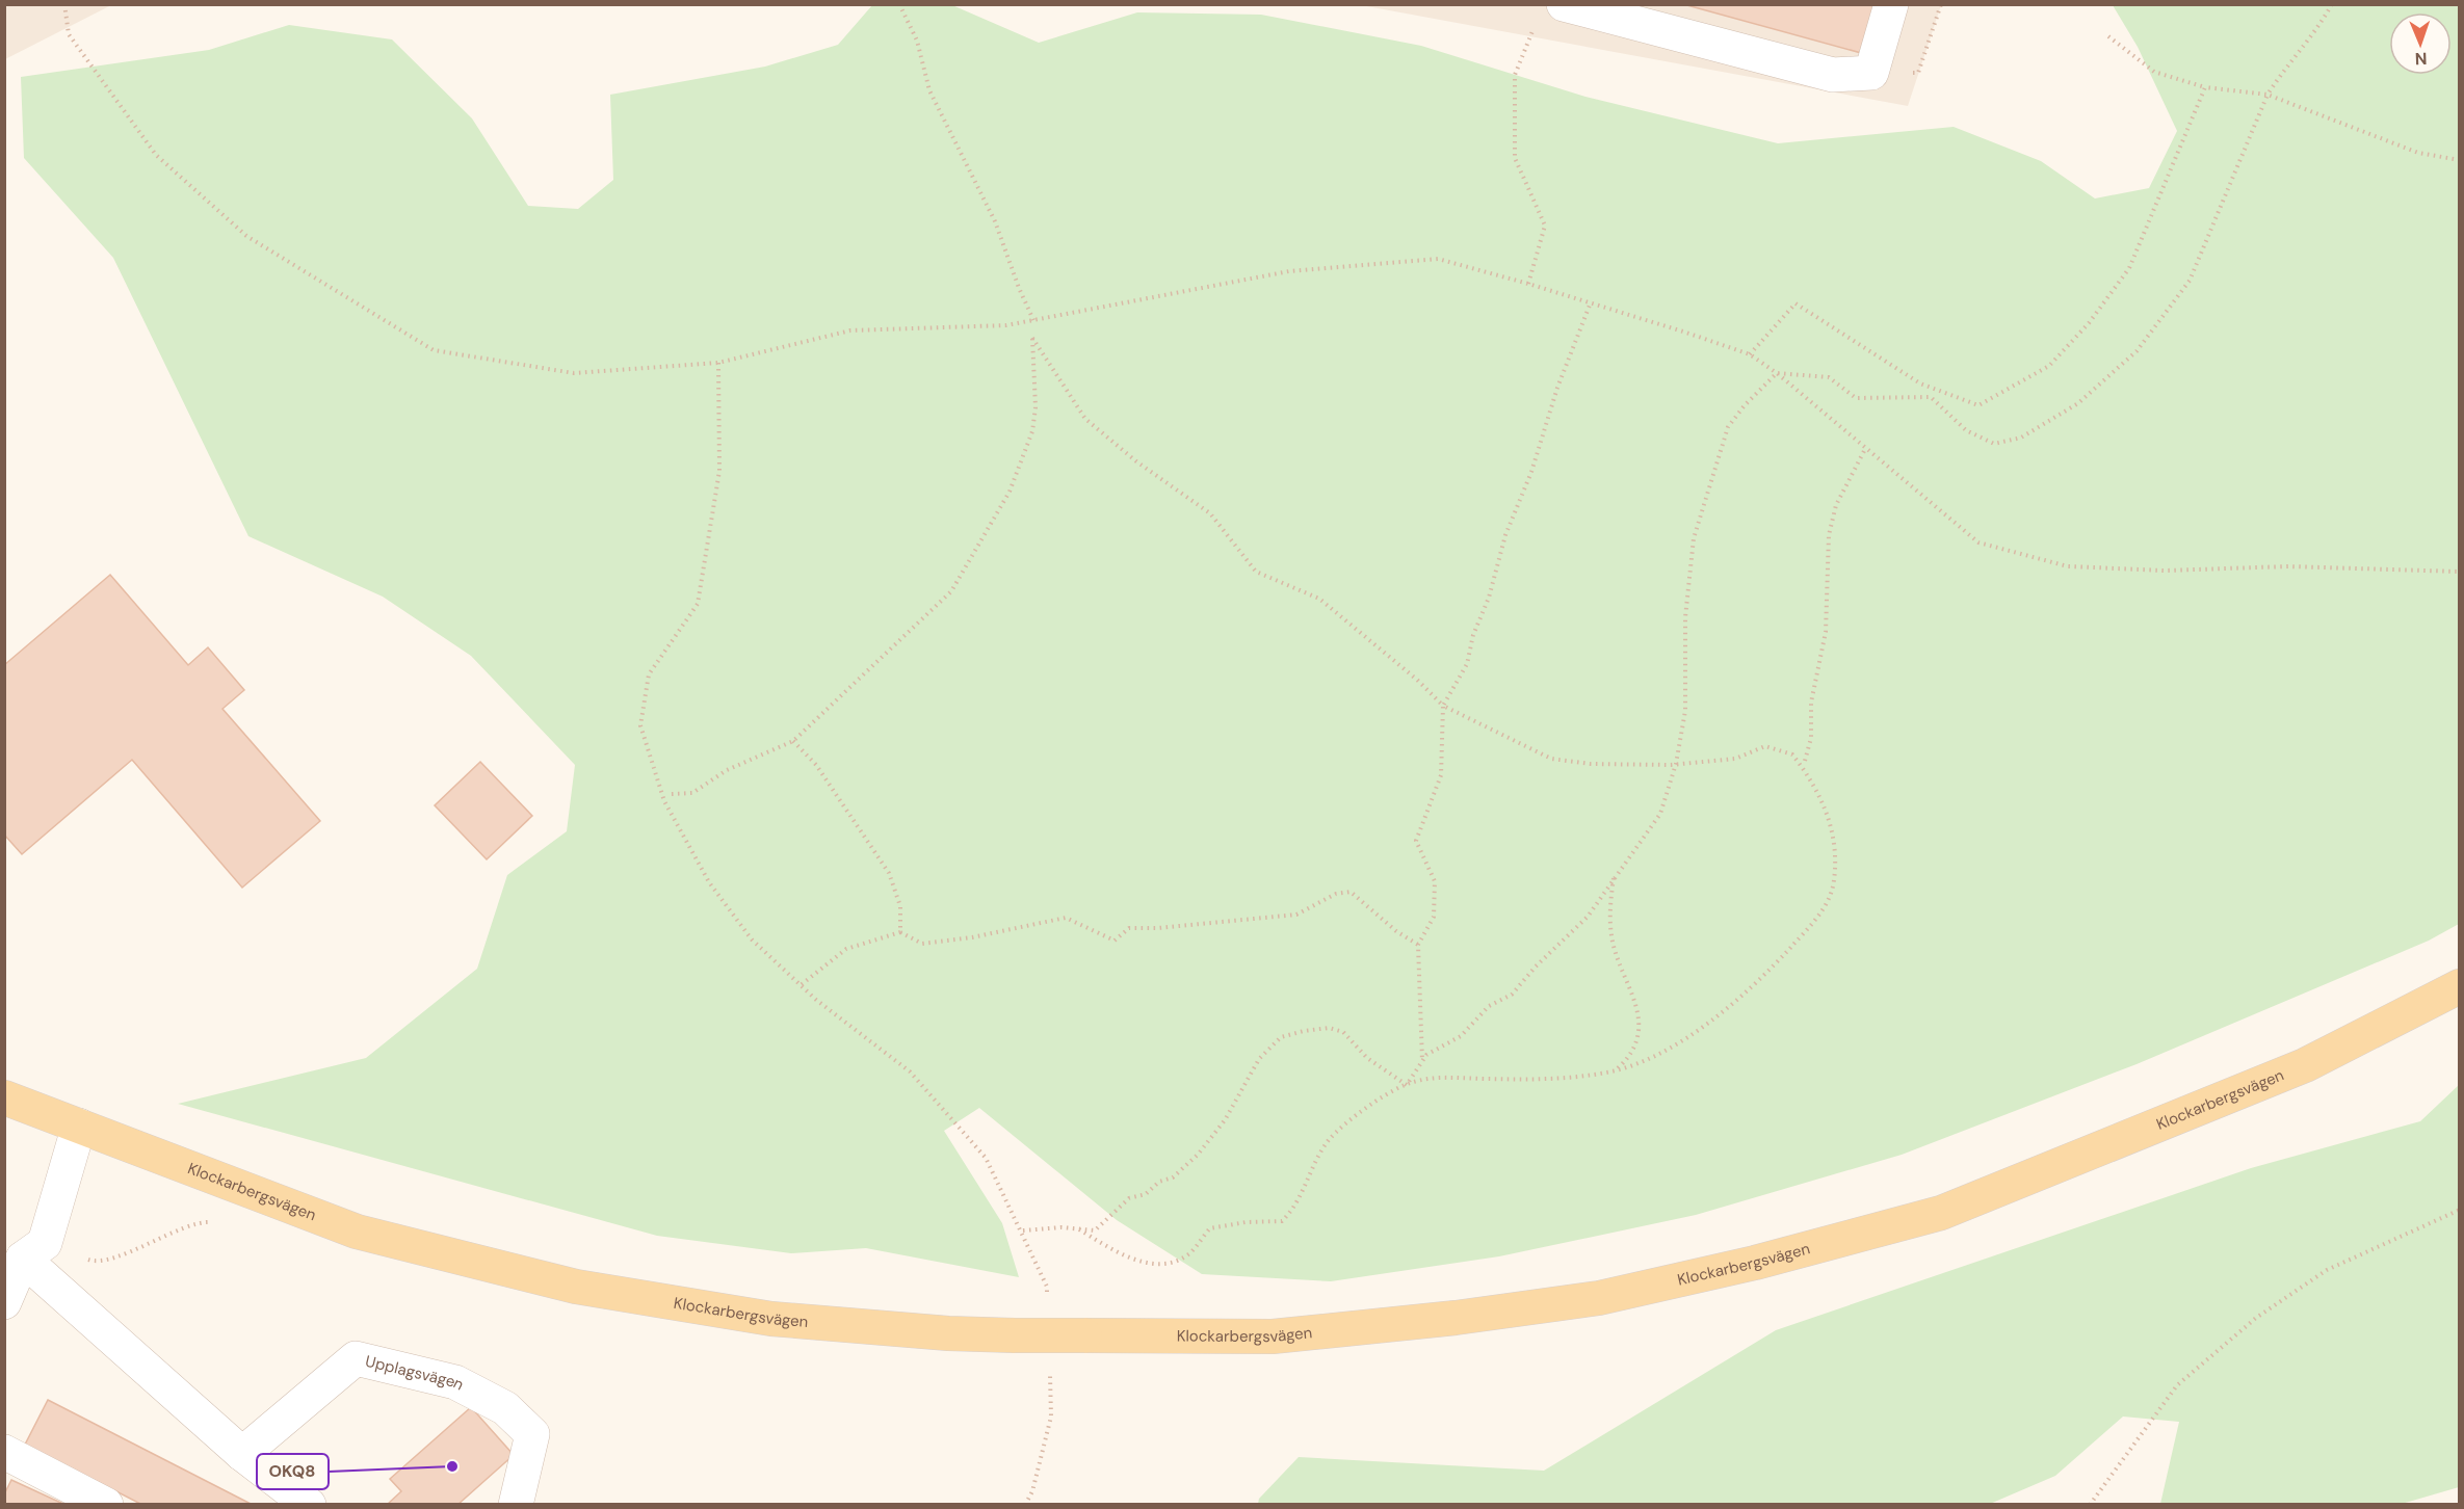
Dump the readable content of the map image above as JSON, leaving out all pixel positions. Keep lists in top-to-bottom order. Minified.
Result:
{"streets":{"main road":["Klockarbergsvägen"],"street":["Upplagsvägen"]},"places":["OKQ8"],"north":"bottom"}
